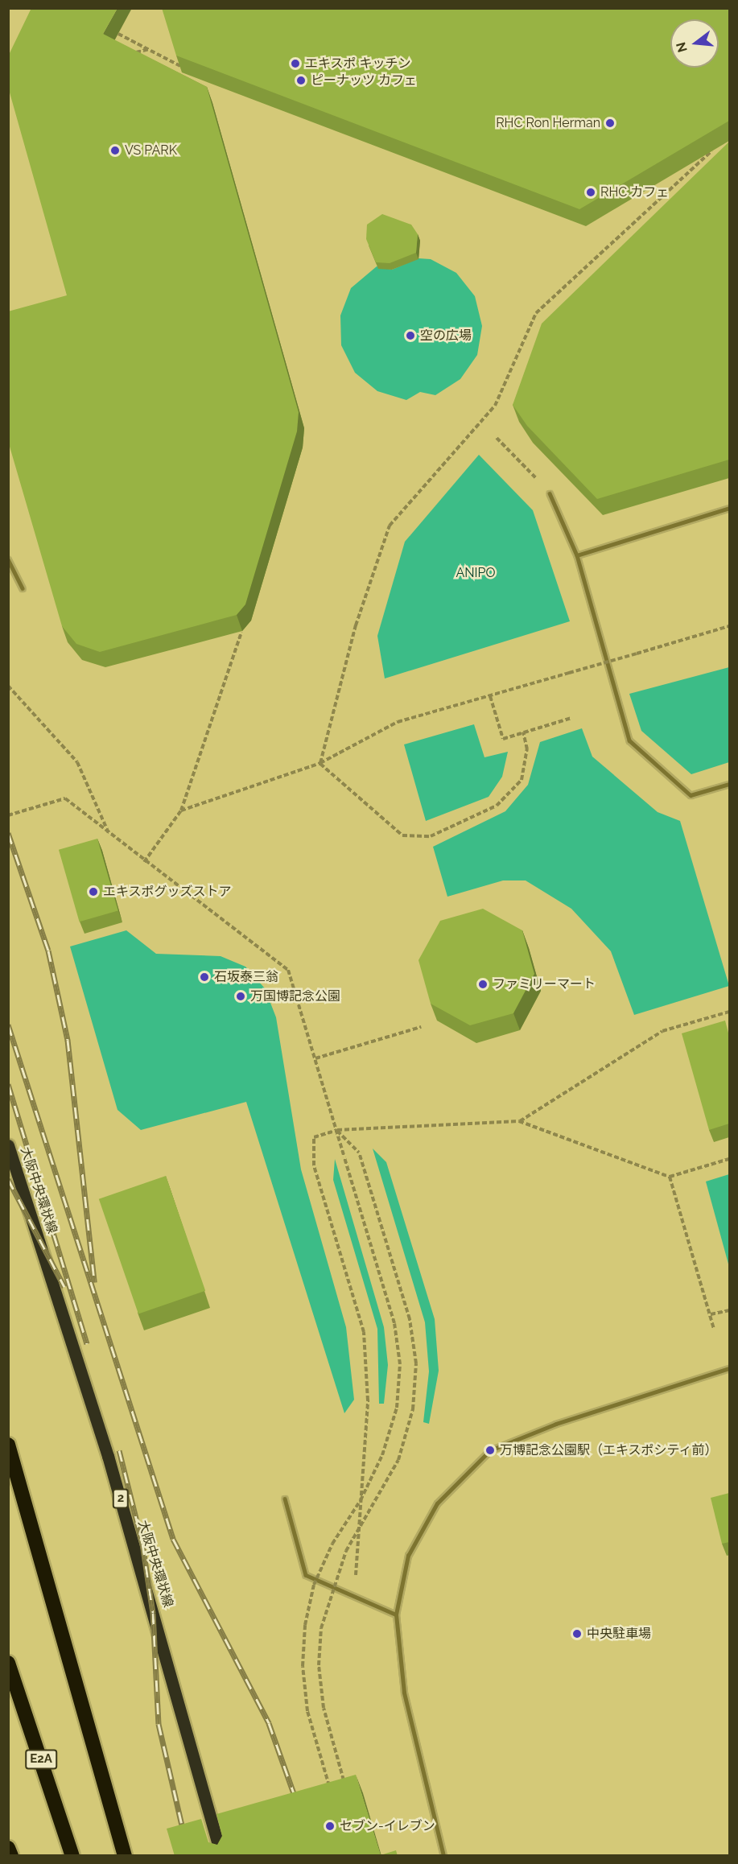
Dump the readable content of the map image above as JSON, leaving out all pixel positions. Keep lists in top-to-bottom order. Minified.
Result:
{"streets":{"highway":["E2A"],"main road":["大阪中央環状線","2"]},"parks":["ANIPO"],"places":["エキスポ キッチン","ピーナッツ カフェ","RHC Ron Herman","VS PARK","RHC カフェ","空の広場","エキスポグッズストア","石坂泰三翁","ファミリーマート","万国博記念公園","万博記念公園駅（エキスポシティ前）","中央駐車場","セブン-イレブン"],"north":"left"}
